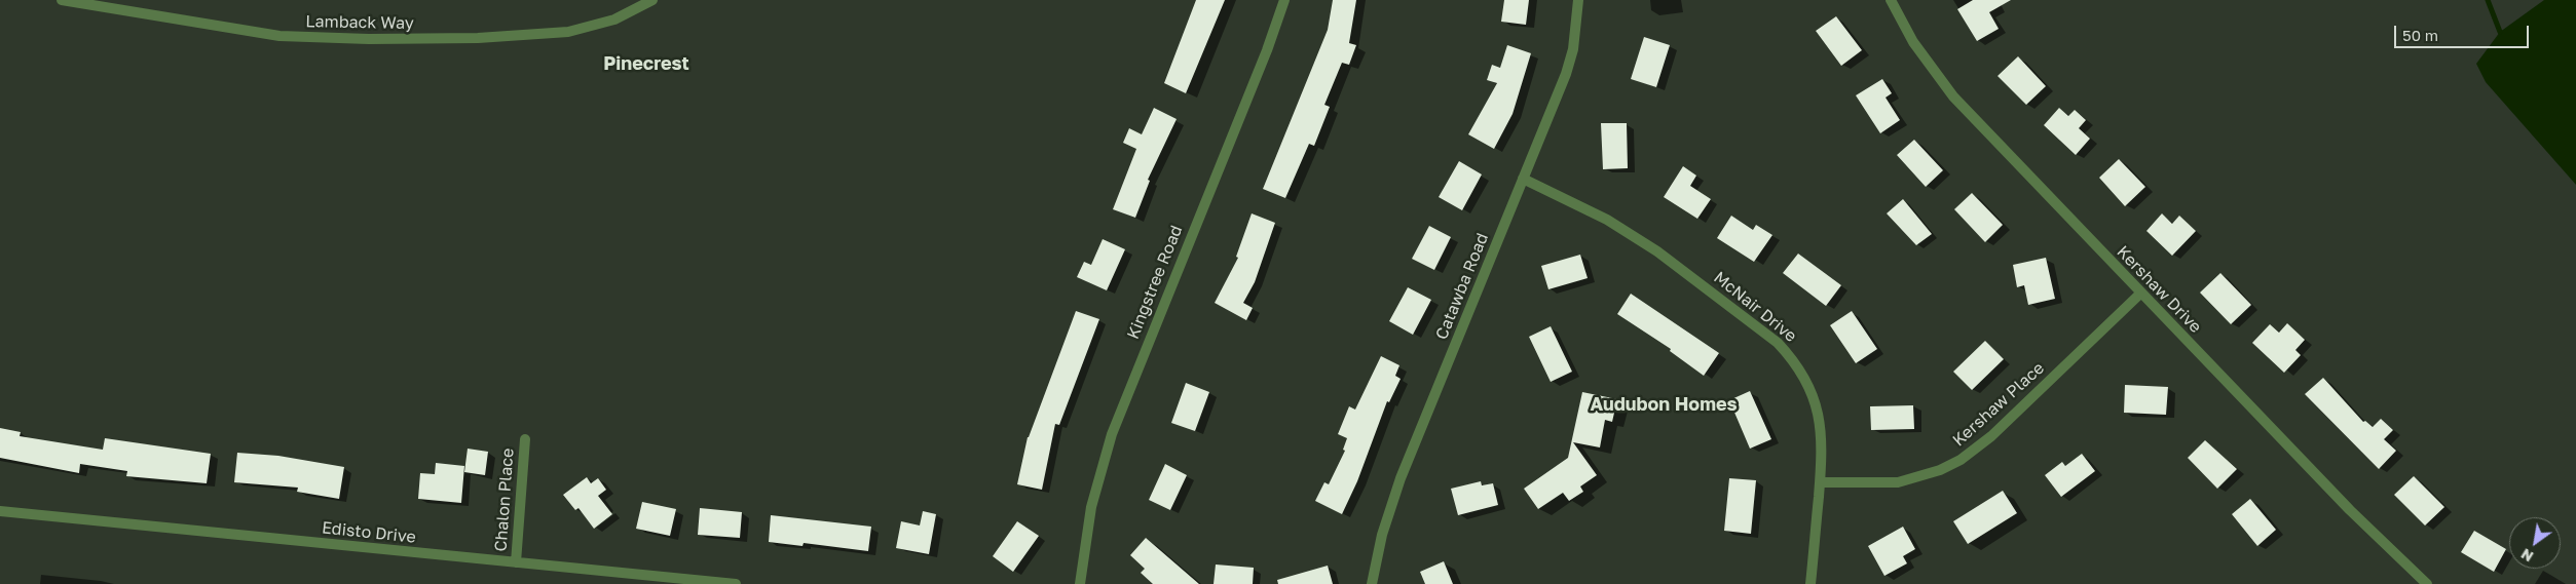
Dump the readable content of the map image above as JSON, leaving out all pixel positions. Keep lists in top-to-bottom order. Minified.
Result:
{"streets":{"street":["Lamback Way","Kingstree Road","Catawba Road","Kershaw Drive","McNair Drive","Kershaw Place","Chalon Place","Edisto Drive"]},"crossings":[["Catawba Road","McNair Drive"],["Kershaw Drive","Kershaw Place"],["McNair Drive","Kershaw Place"],["Chalon Place","Edisto Drive"]],"districts":["Pinecrest","Audubon Homes"],"scale_bar":"50 m","north":"bottom left"}
